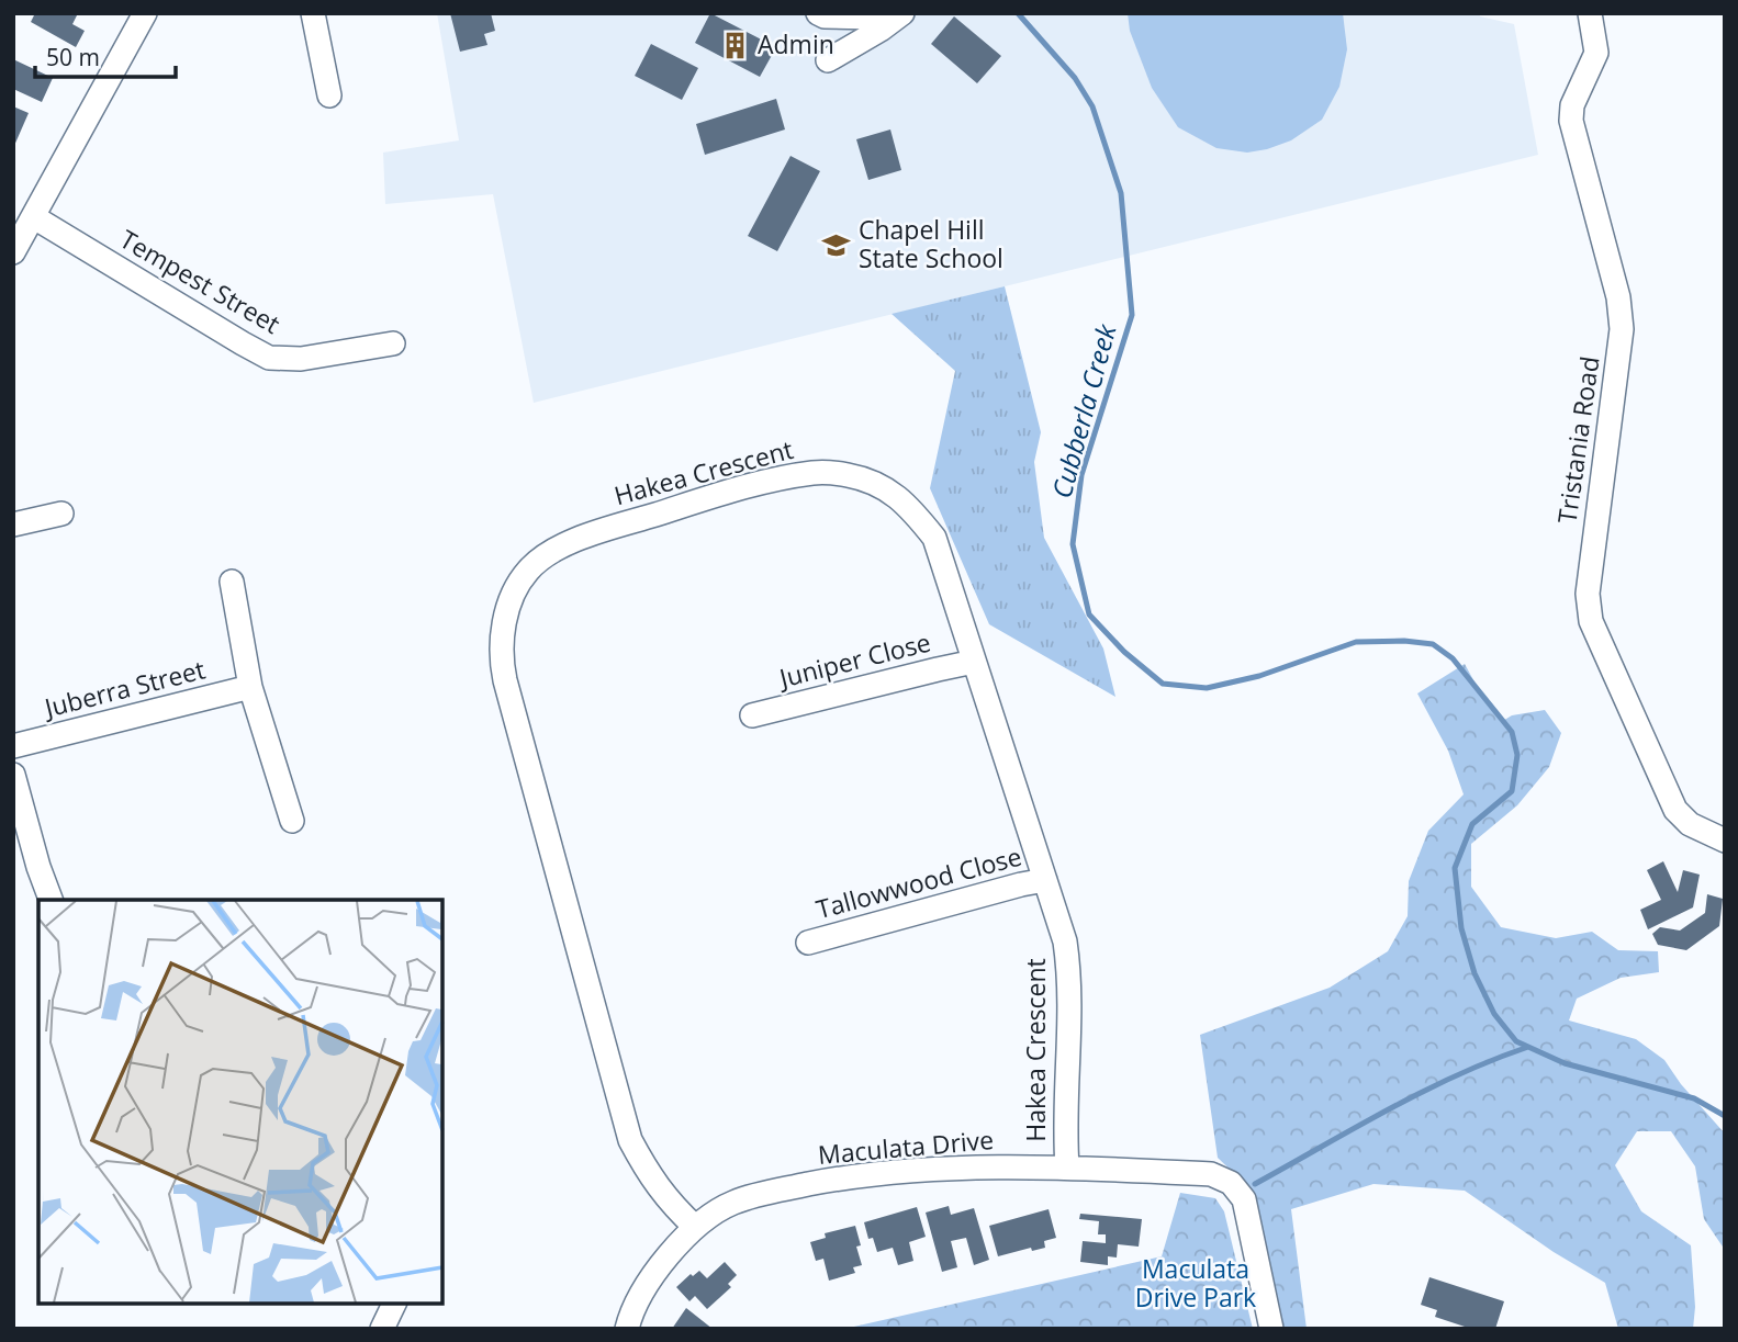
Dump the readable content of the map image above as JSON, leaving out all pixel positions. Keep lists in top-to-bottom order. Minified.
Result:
{"streets":{"street":["Tempest Street","Tristania Road","Hakea Crescent","Juniper Close","Juberra Street","Tallowwood Close","Maculata Drive"]},"crossings":[["Hakea Crescent","Juniper Close"],["Hakea Crescent","Tallowwood Close"],["Hakea Crescent","Maculata Drive"]],"water":["Cubberla Creek"],"parks":["Maculata Drive Park"],"places":{"building":["Admin"],"school or university":["Chapel Hill State School"]},"scale_bar":"50 m"}
